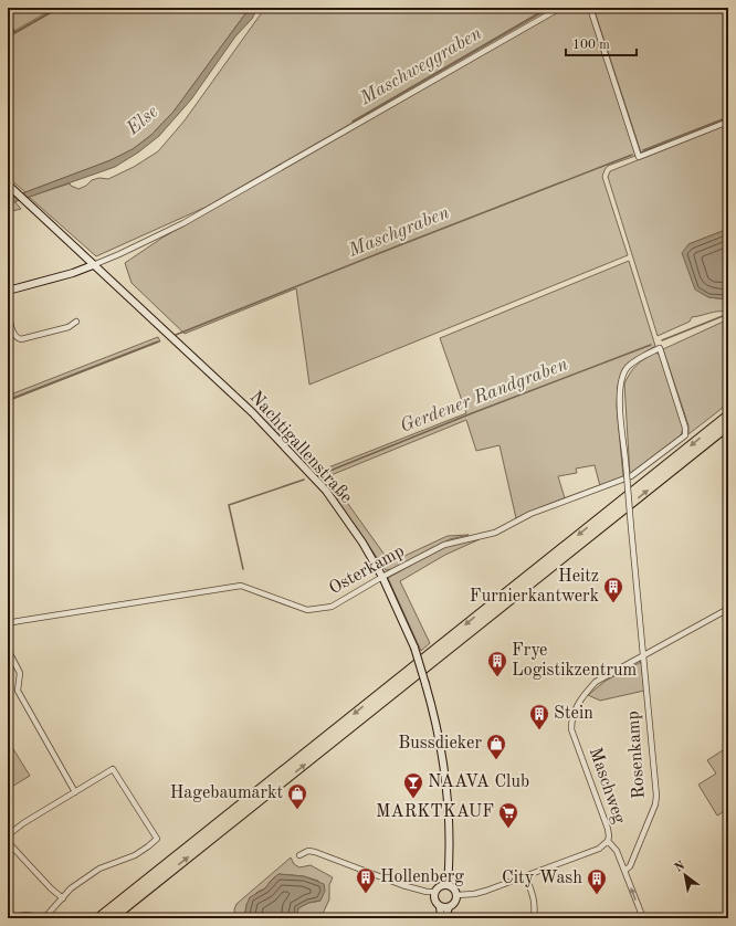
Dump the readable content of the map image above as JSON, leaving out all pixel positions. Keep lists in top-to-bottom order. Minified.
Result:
{"streets":{"main road":["Nachtigallenstraße"],"street":["Osterkamp","Rosenkamp","Maschweg"]},"crossings":[["Nachtigallenstraße","Osterkamp"],["Osterkamp","Rosenkamp"],["Osterkamp","Maschweg"],["Rosenkamp","Maschweg"]],"water":["Maschweggraben","Else","Maschgraben","Gerdener Randgraben"],"places":{"building":["Heitz Furnierkantwerk","Frye Logistikzentrum","Stein","Hollenberg","City Wash"],"shop":["Bussdieker","Hagebaumarkt"],"bar":["NAAVA Club"],"supermarket":["MARKTKAUF"]},"scale_bar":"100 m","north":"top left"}
